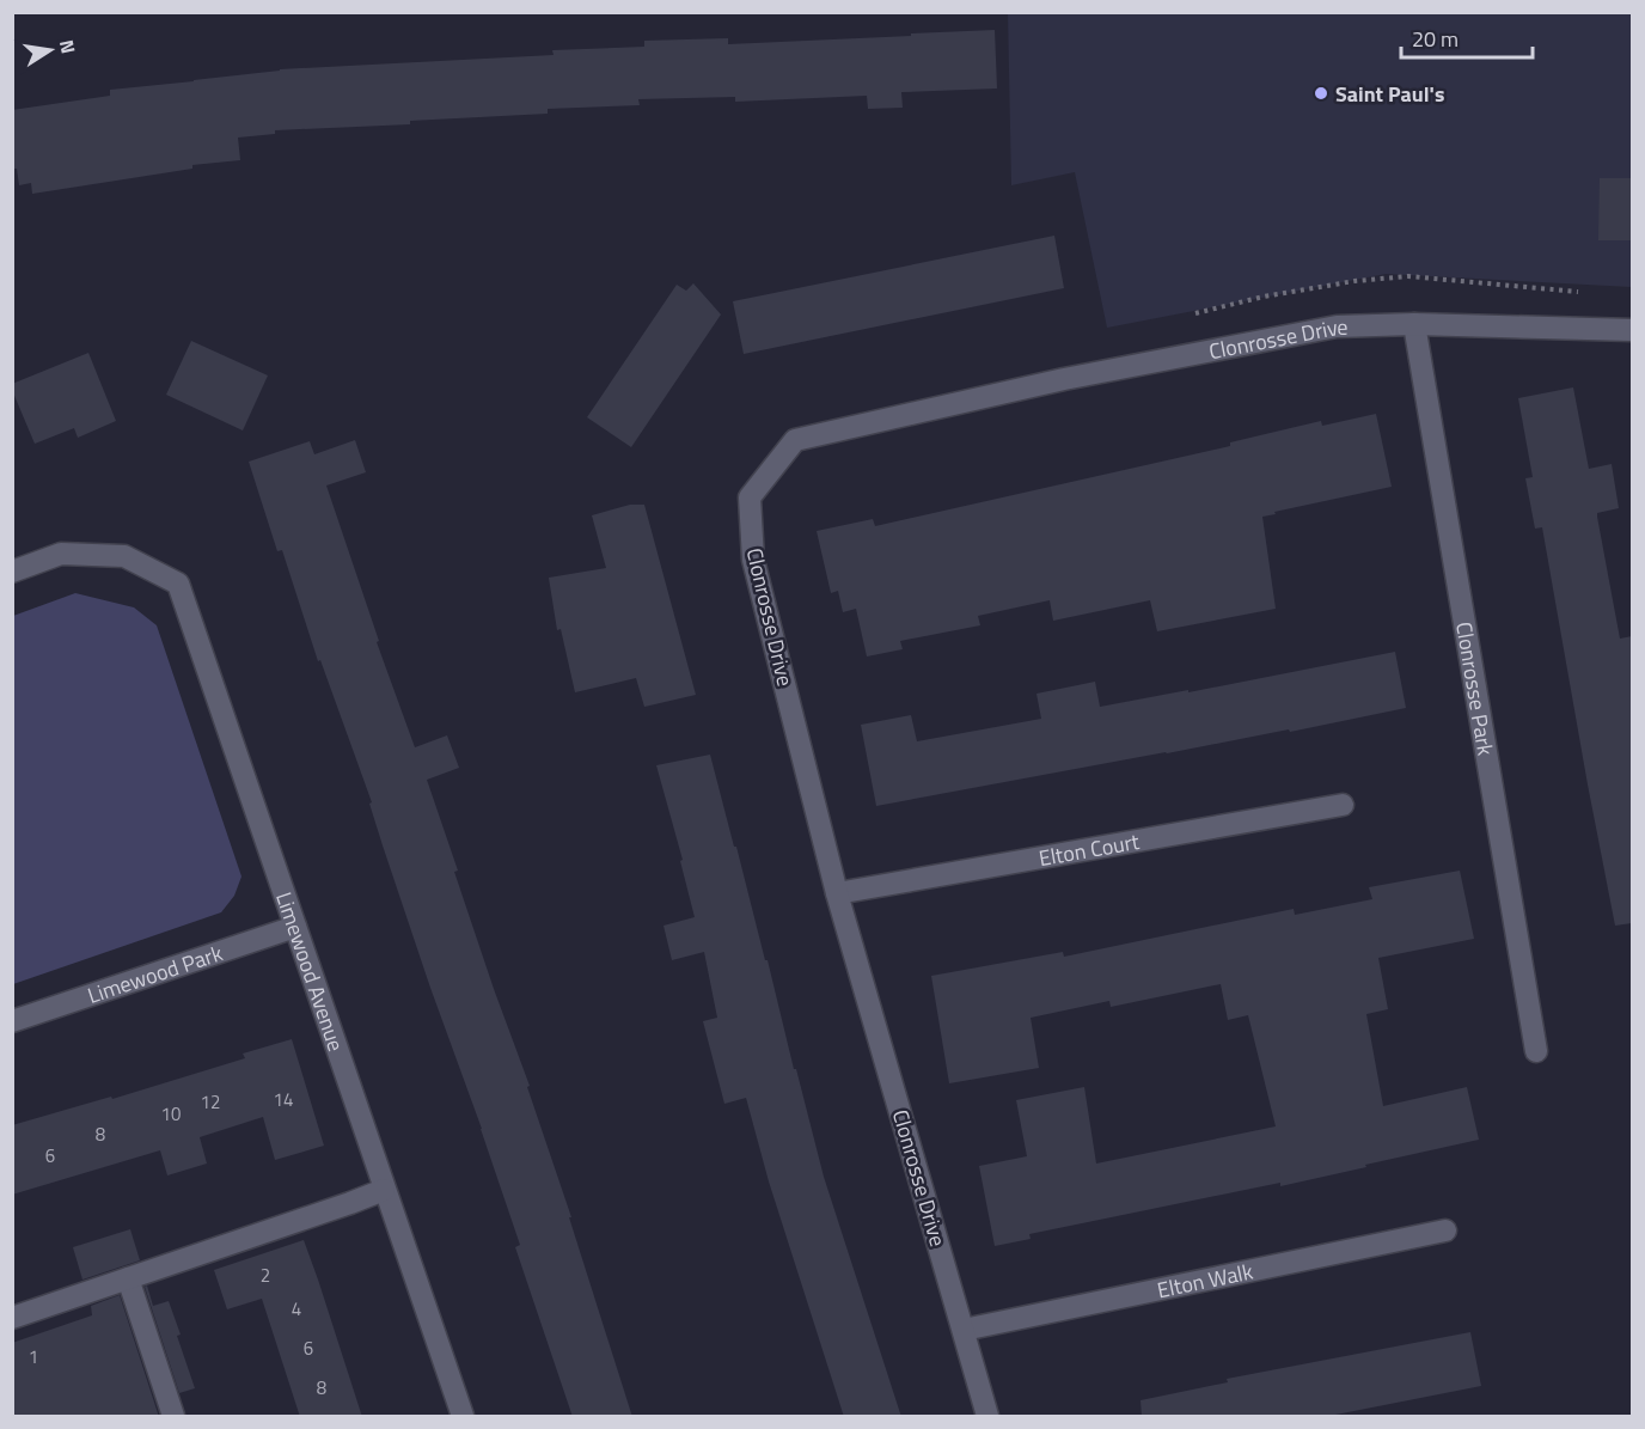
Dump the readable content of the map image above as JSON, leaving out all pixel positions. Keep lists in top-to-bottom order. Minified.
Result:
{"streets":{"street":["Clonrosse Drive","Clonrosse Park","Elton Court","Limewood Avenue","Limewood Park","Elton Walk"]},"crossings":[["Clonrosse Drive","Clonrosse Park"],["Clonrosse Drive","Elton Court"],["Clonrosse Drive","Elton Walk"],["Limewood Avenue","Limewood Park"]],"places":["Saint Paul's"],"house_numbers":["14","12","10","8","6","2","4","6","1","8"],"scale_bar":"20 m","north":"right"}
